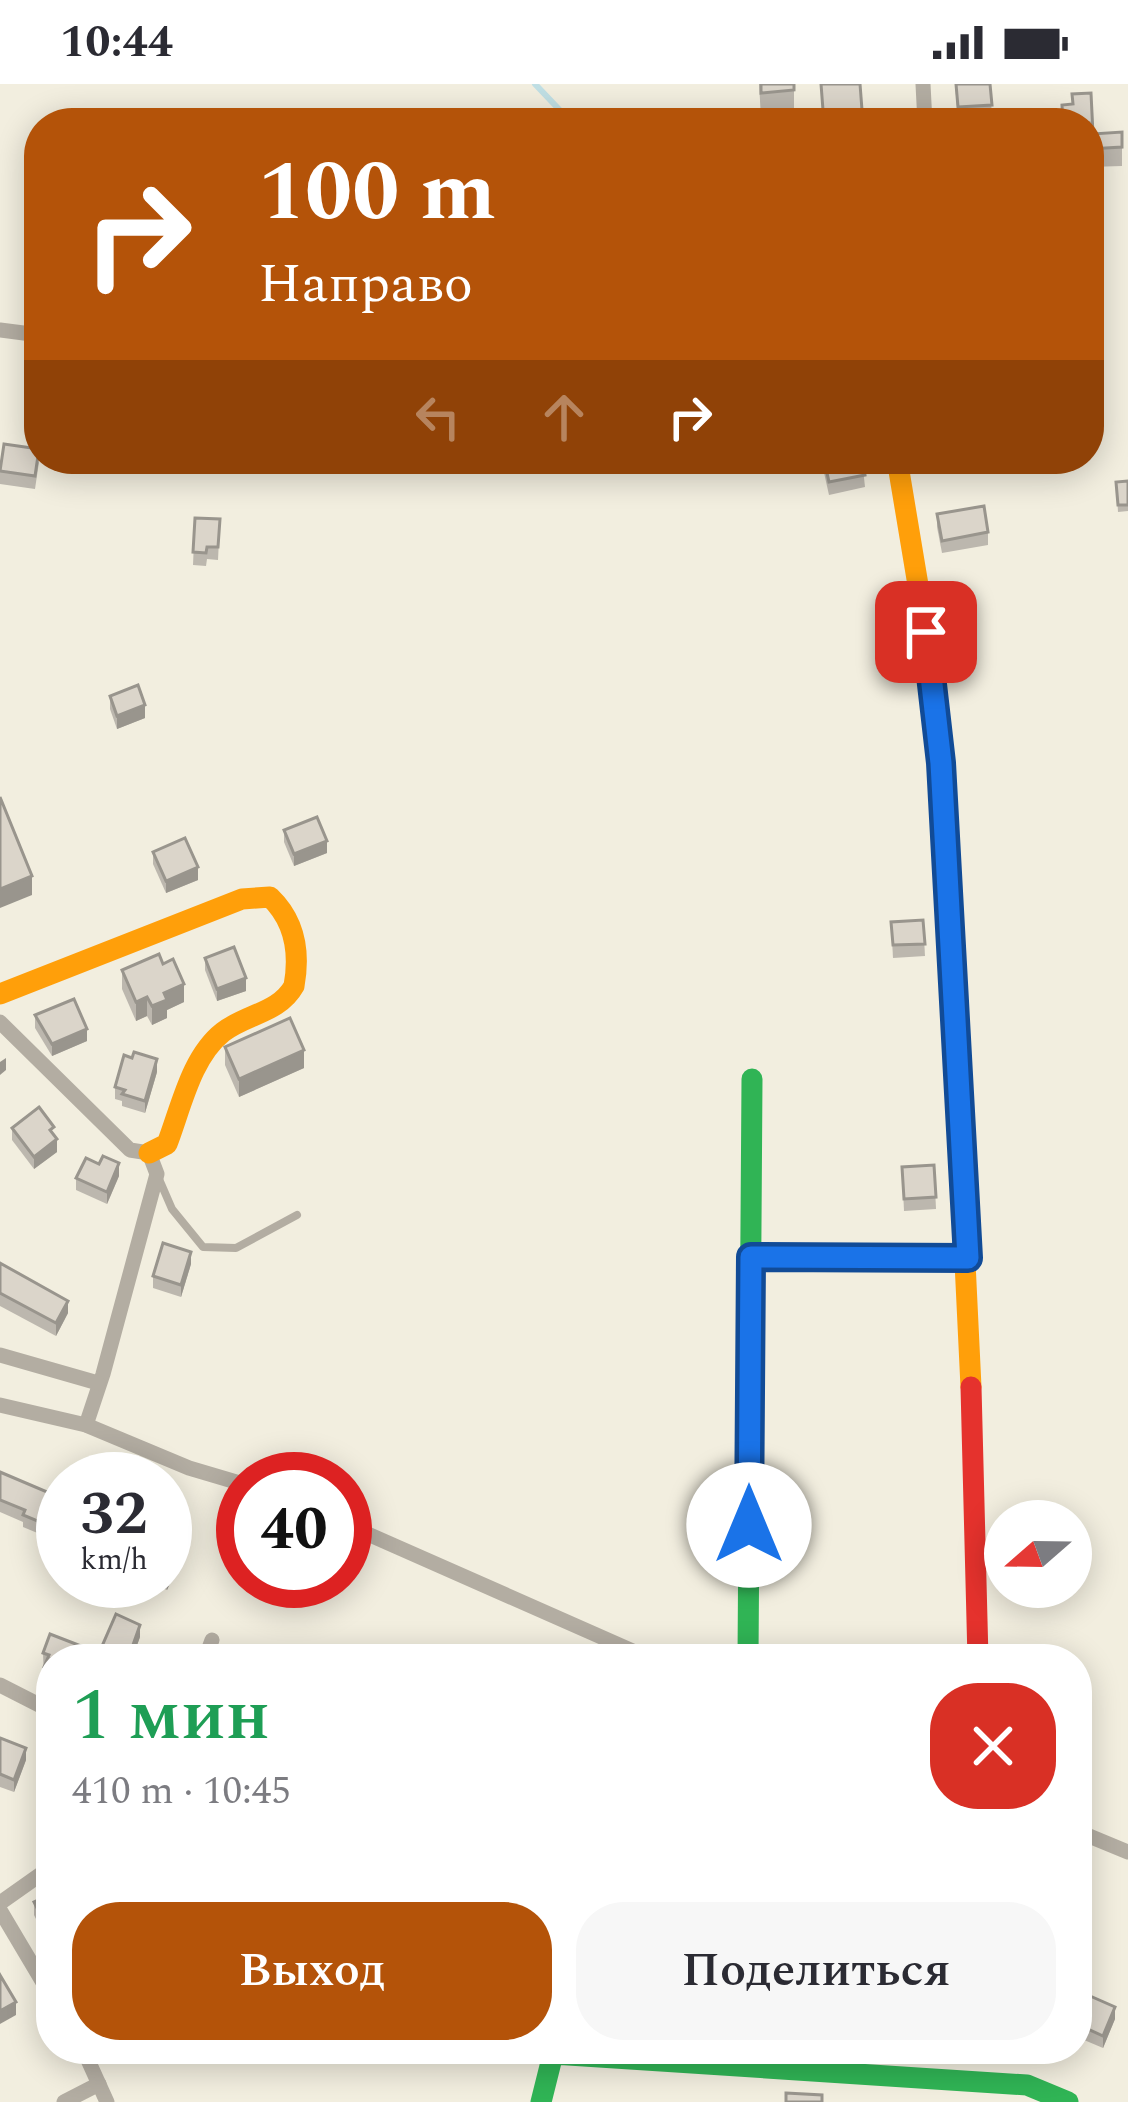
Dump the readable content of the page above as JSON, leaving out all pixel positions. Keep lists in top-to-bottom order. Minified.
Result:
{"north":"left","page":{"status":"10:44","turn":["100 m","Направо"],"speed":"32 km/h","limit":"40","heading":["1 мин","410 m · 10:45"],"buttons":["Выход","Поделиться"]}}
